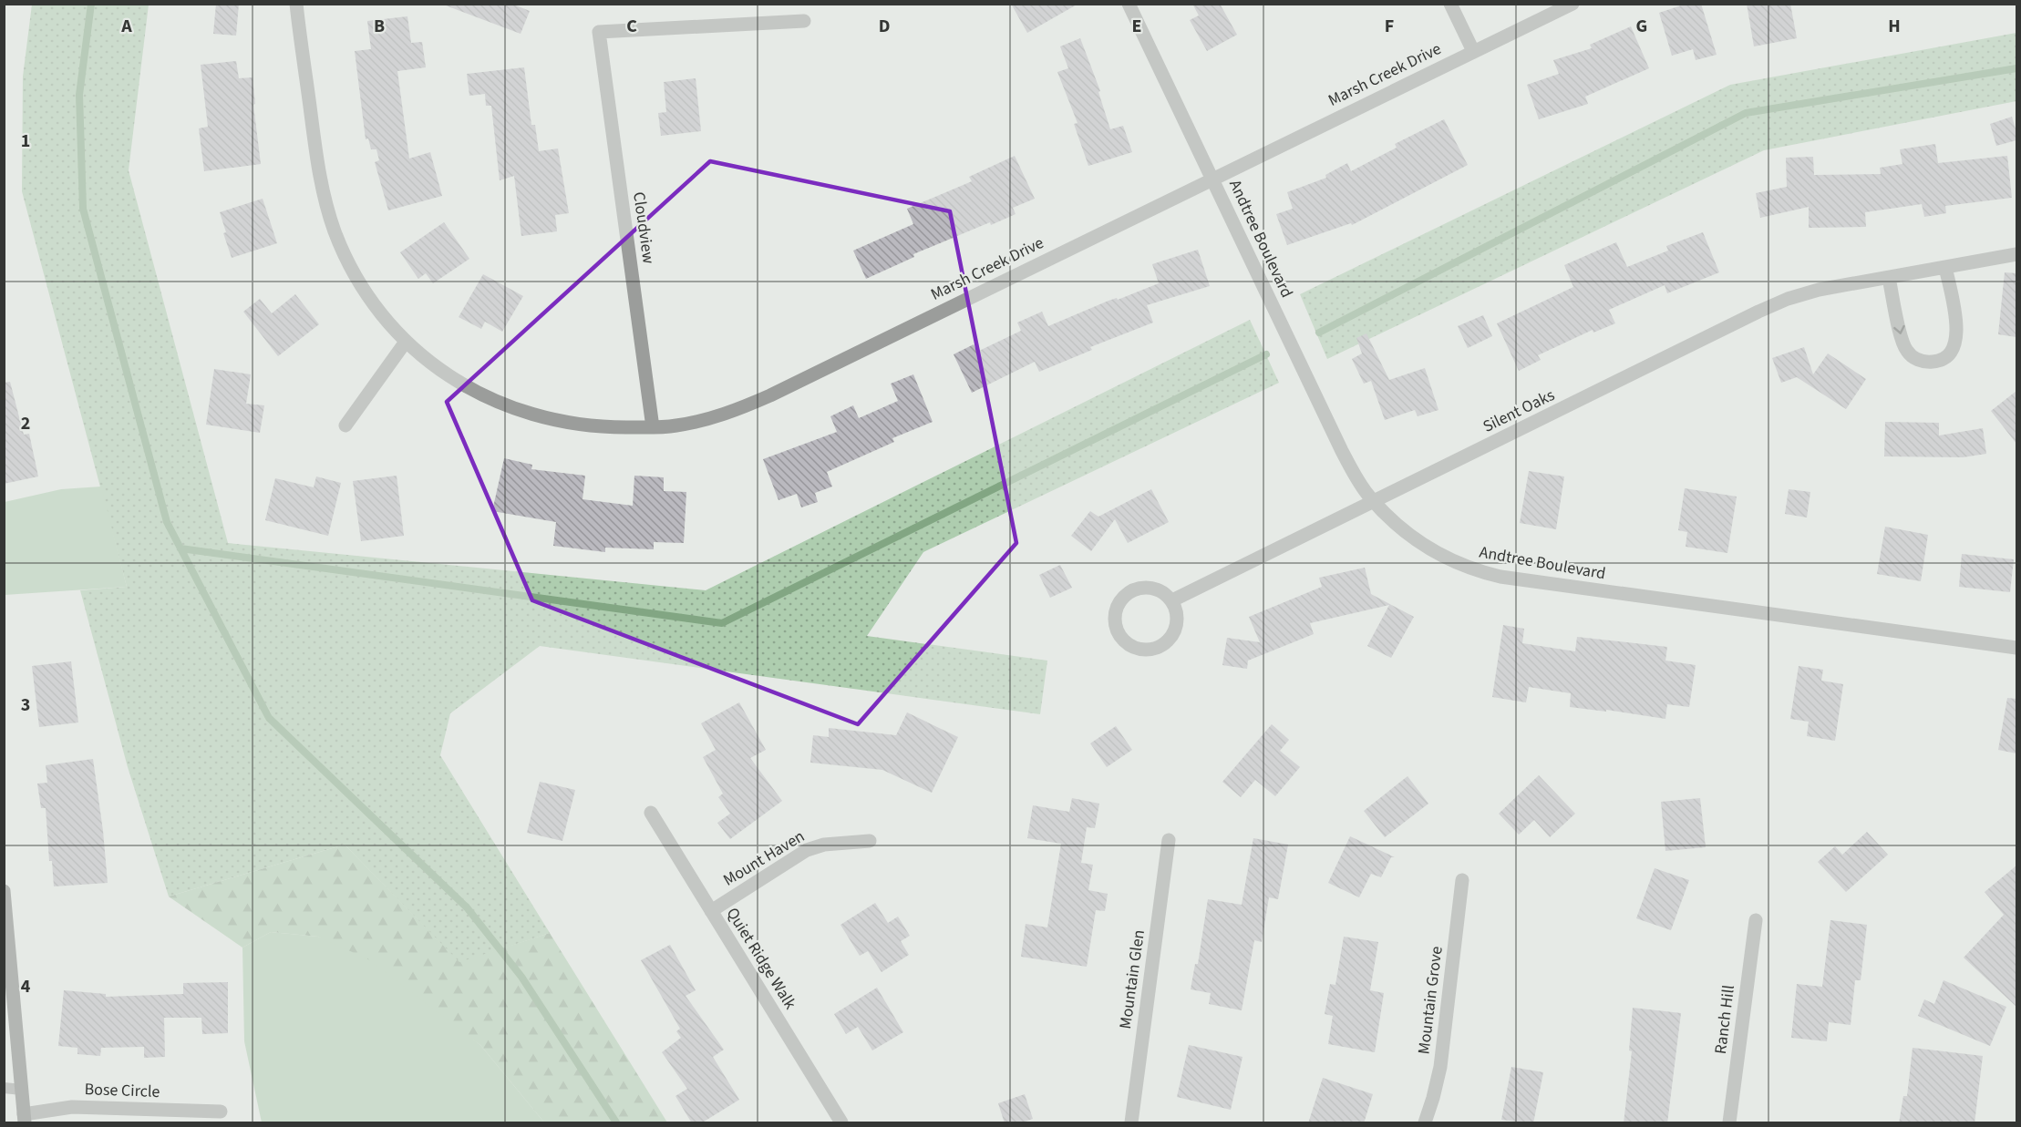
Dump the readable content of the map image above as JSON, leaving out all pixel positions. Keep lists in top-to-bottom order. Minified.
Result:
{"streets":{"street":["Marsh Creek Drive","Cloudview","Andtree Boulevard","Silent Oaks","Mount Haven","Quiet Ridge Walk","Mountain Glen","Mountain Grove","Ranch Hill","Bose Circle"]},"crossings":[["Marsh Creek Drive","Cloudview"],["Marsh Creek Drive","Andtree Boulevard"],["Andtree Boulevard","Silent Oaks"],["Mount Haven","Quiet Ridge Walk"]],"grid":{"columns":["A","B","C","D","E","F","G","H"],"rows":["1","2","3","4"]}}
